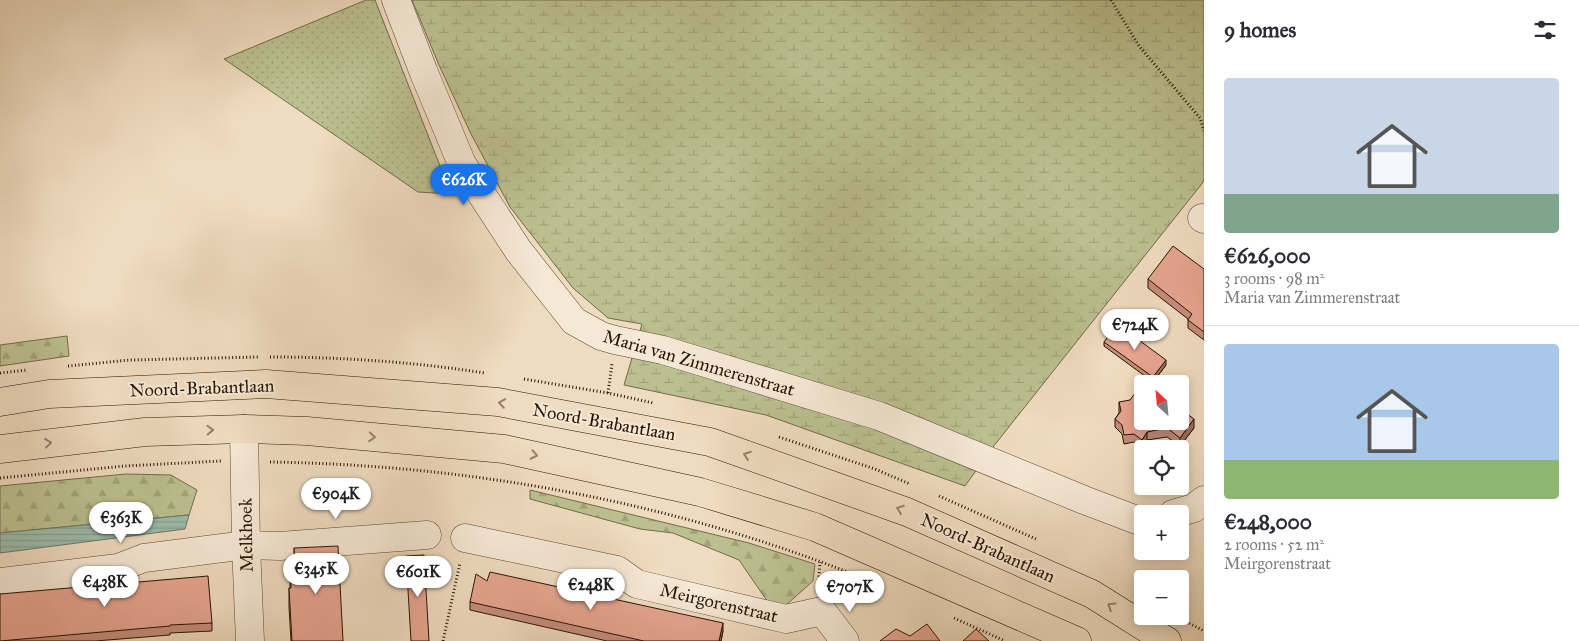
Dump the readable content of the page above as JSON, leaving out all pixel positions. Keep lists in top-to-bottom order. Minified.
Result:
{"streets":{"main road":["Noord-Brabantlaan"],"street":["Maria van Zimmerenstraat","Melkhoek","Meirgorenstraat"]},"north":"top left","page":{"heading":"9 homes","list":[{"name":"€626,000","note":"3 rooms · 98 m² · Maria van Zimmerenstraat"},{"name":"€248,000","note":"2 rooms · 52 m² · Meirgorenstraat"}],"price":["€626K","€724K","€904K","€363K","€345K","€601K","€438K","€248K","€707K"],"map_buttons":["+","−"]}}
